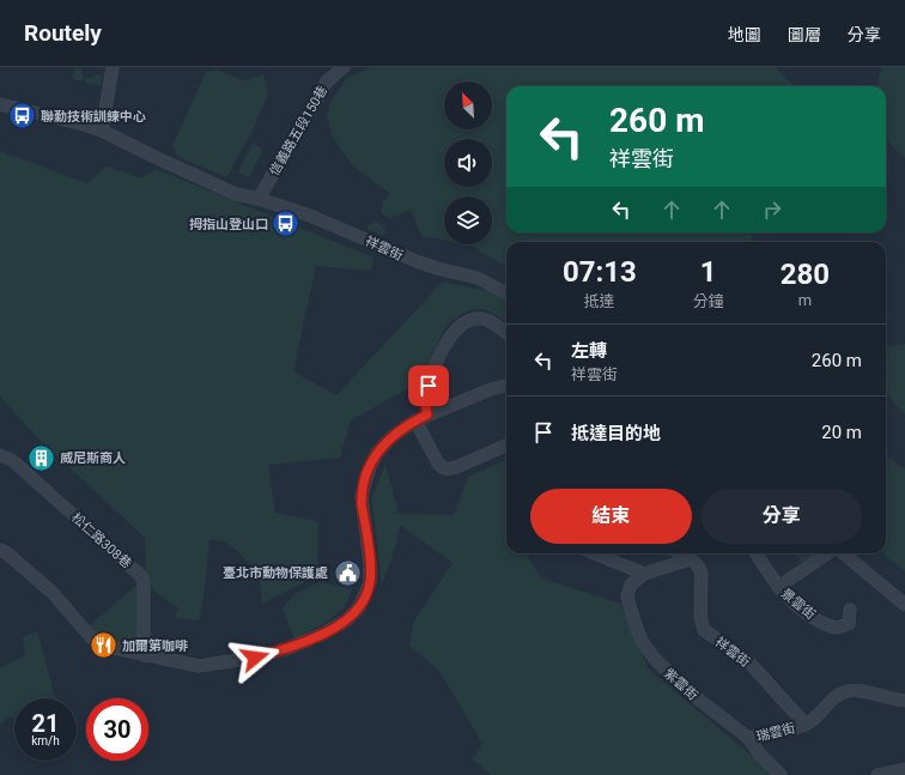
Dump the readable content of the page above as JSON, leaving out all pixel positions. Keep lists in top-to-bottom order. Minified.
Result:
{"streets":{"street":["信義路五段150巷","祥雲街","松仁路308巷","景雲街","紫雲街","瑞雲街"]},"crossings":[["信義路五段150巷","祥雲街"],["祥雲街","瑞雲街"],["紫雲街","瑞雲街"]],"places":{"bus stop":["聯勤技術訓練中心","拇指山登山口"],"building":["威尼斯商人"],"public building":["臺北市動物保護處"],"restaurant":["加爾第咖啡"]},"north":"top left","page":{"header":"Routely","nav":["地圖","圖層","分享"],"turn":["260 m","祥雲街"],"eta":["07:13","抵達","1","分鐘","280","m"],"list":[{"name":"左轉","note":"祥雲街","value":"260 m"},{"name":"抵達目的地","value":"20 m"}],"buttons":["結束","分享"],"speed":"21 km/h","limit":"30"}}
